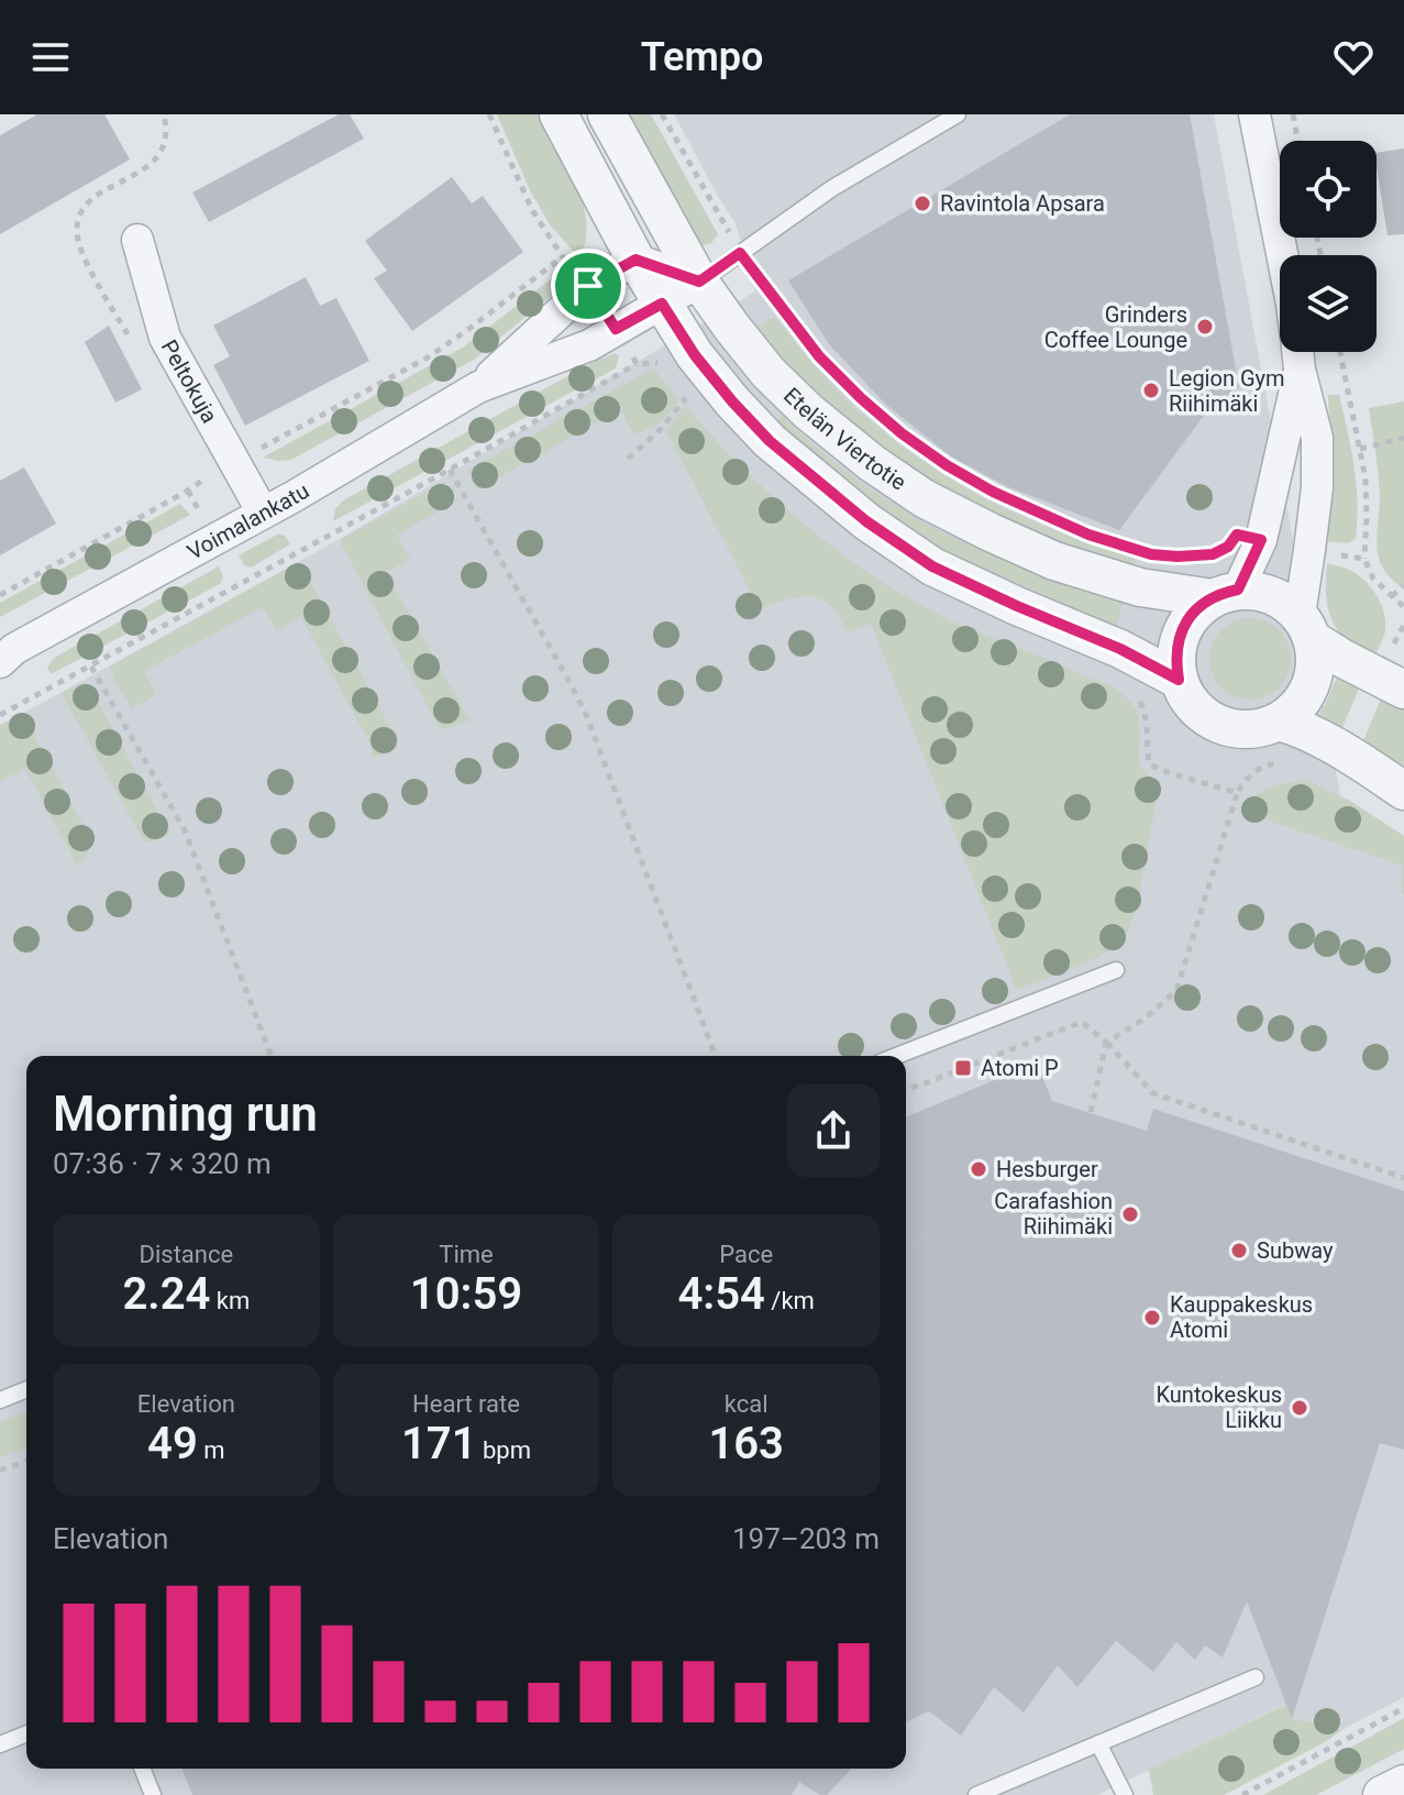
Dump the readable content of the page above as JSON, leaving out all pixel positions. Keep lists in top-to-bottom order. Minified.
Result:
{"streets":{"street":["Peltokuja","Etelän Viertotie","Voimalankatu"]},"crossings":[["Peltokuja","Voimalankatu"],["Etelän Viertotie","Voimalankatu"]],"places":{"other":["Ravintola Apsara","Grinders Coffee Lounge","Legion Gym Riihimäki","Hesburger","Carafashion Riihimäki","Subway","Kauppakeskus Atomi","Kuntokeskus Liikku"],"transit":["Atomi P"]},"page":{"header":"Tempo","heading":["Morning run","07:36 · 7 × 320 m"],"stats":[["Distance","2.24 km"],["Time","10:59"],["Pace","4:54 /km"],["Elevation","49 m"],["Heart rate","171 bpm"],["kcal","163"]],"chart":["Elevation","197–203 m"]}}
